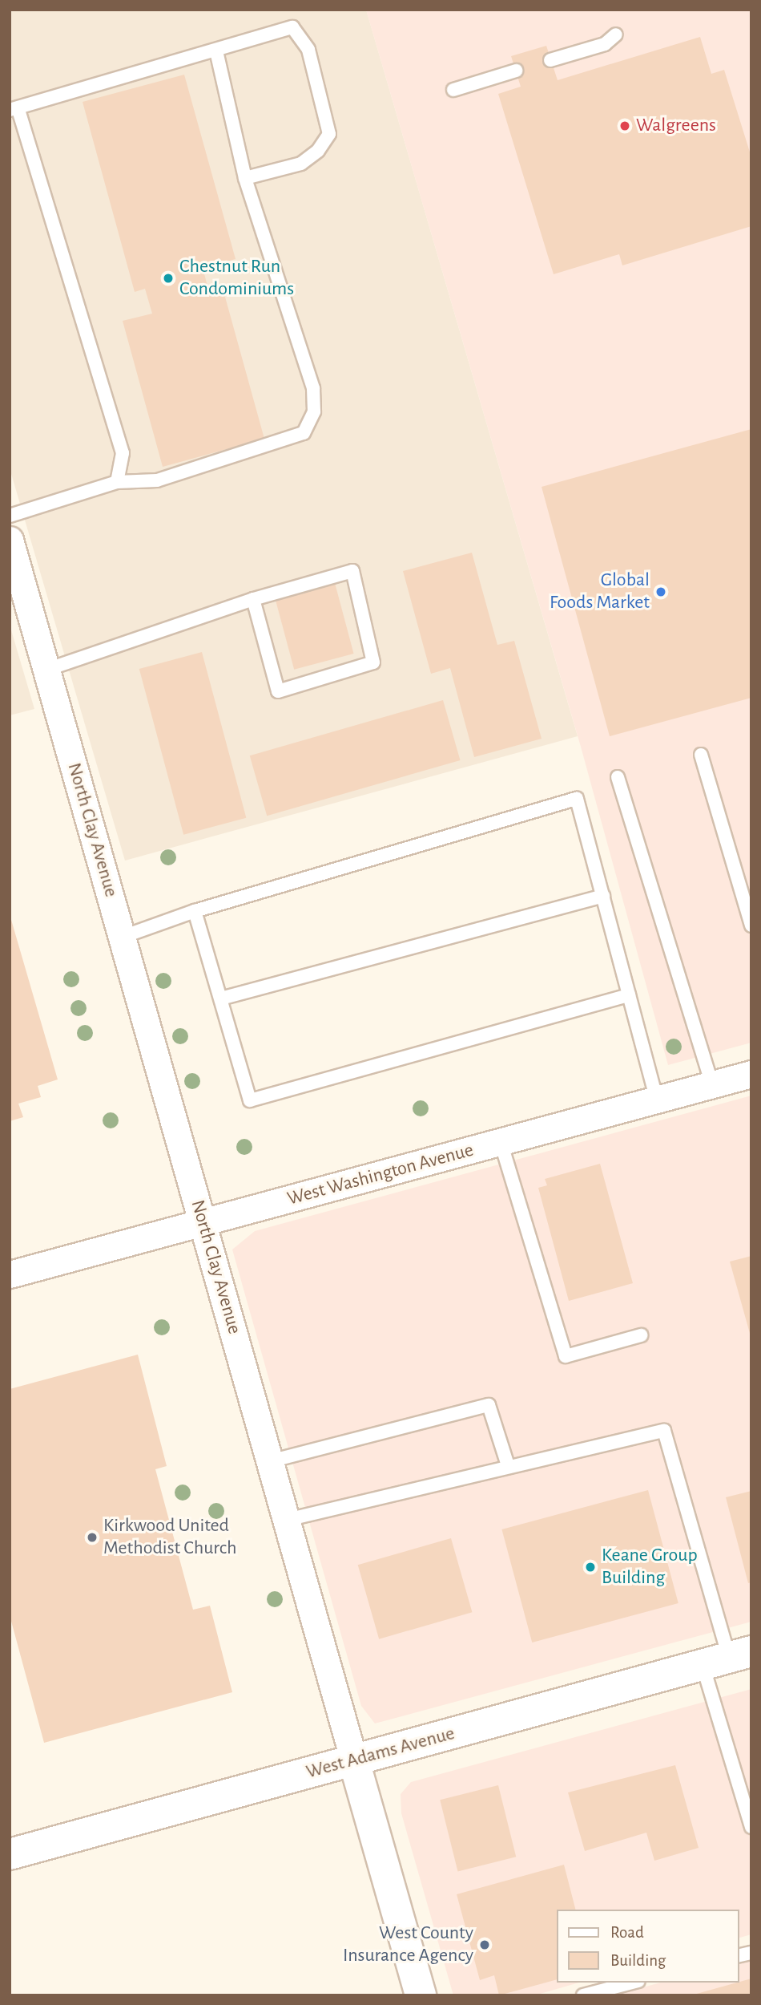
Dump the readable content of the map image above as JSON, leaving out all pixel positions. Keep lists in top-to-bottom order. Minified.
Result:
{"streets":{"main road":["North Clay Avenue","West Adams Avenue"],"street":["West Washington Avenue"]},"crossings":[["North Clay Avenue","West Washington Avenue"],["North Clay Avenue","West Adams Avenue"]],"places":["Walgreens","Chestnut Run Condominiums","Global Foods Market","Kirkwood United Methodist Church","Keane Group Building","West County Insurance Agency"],"legend":["Road","Building"]}
